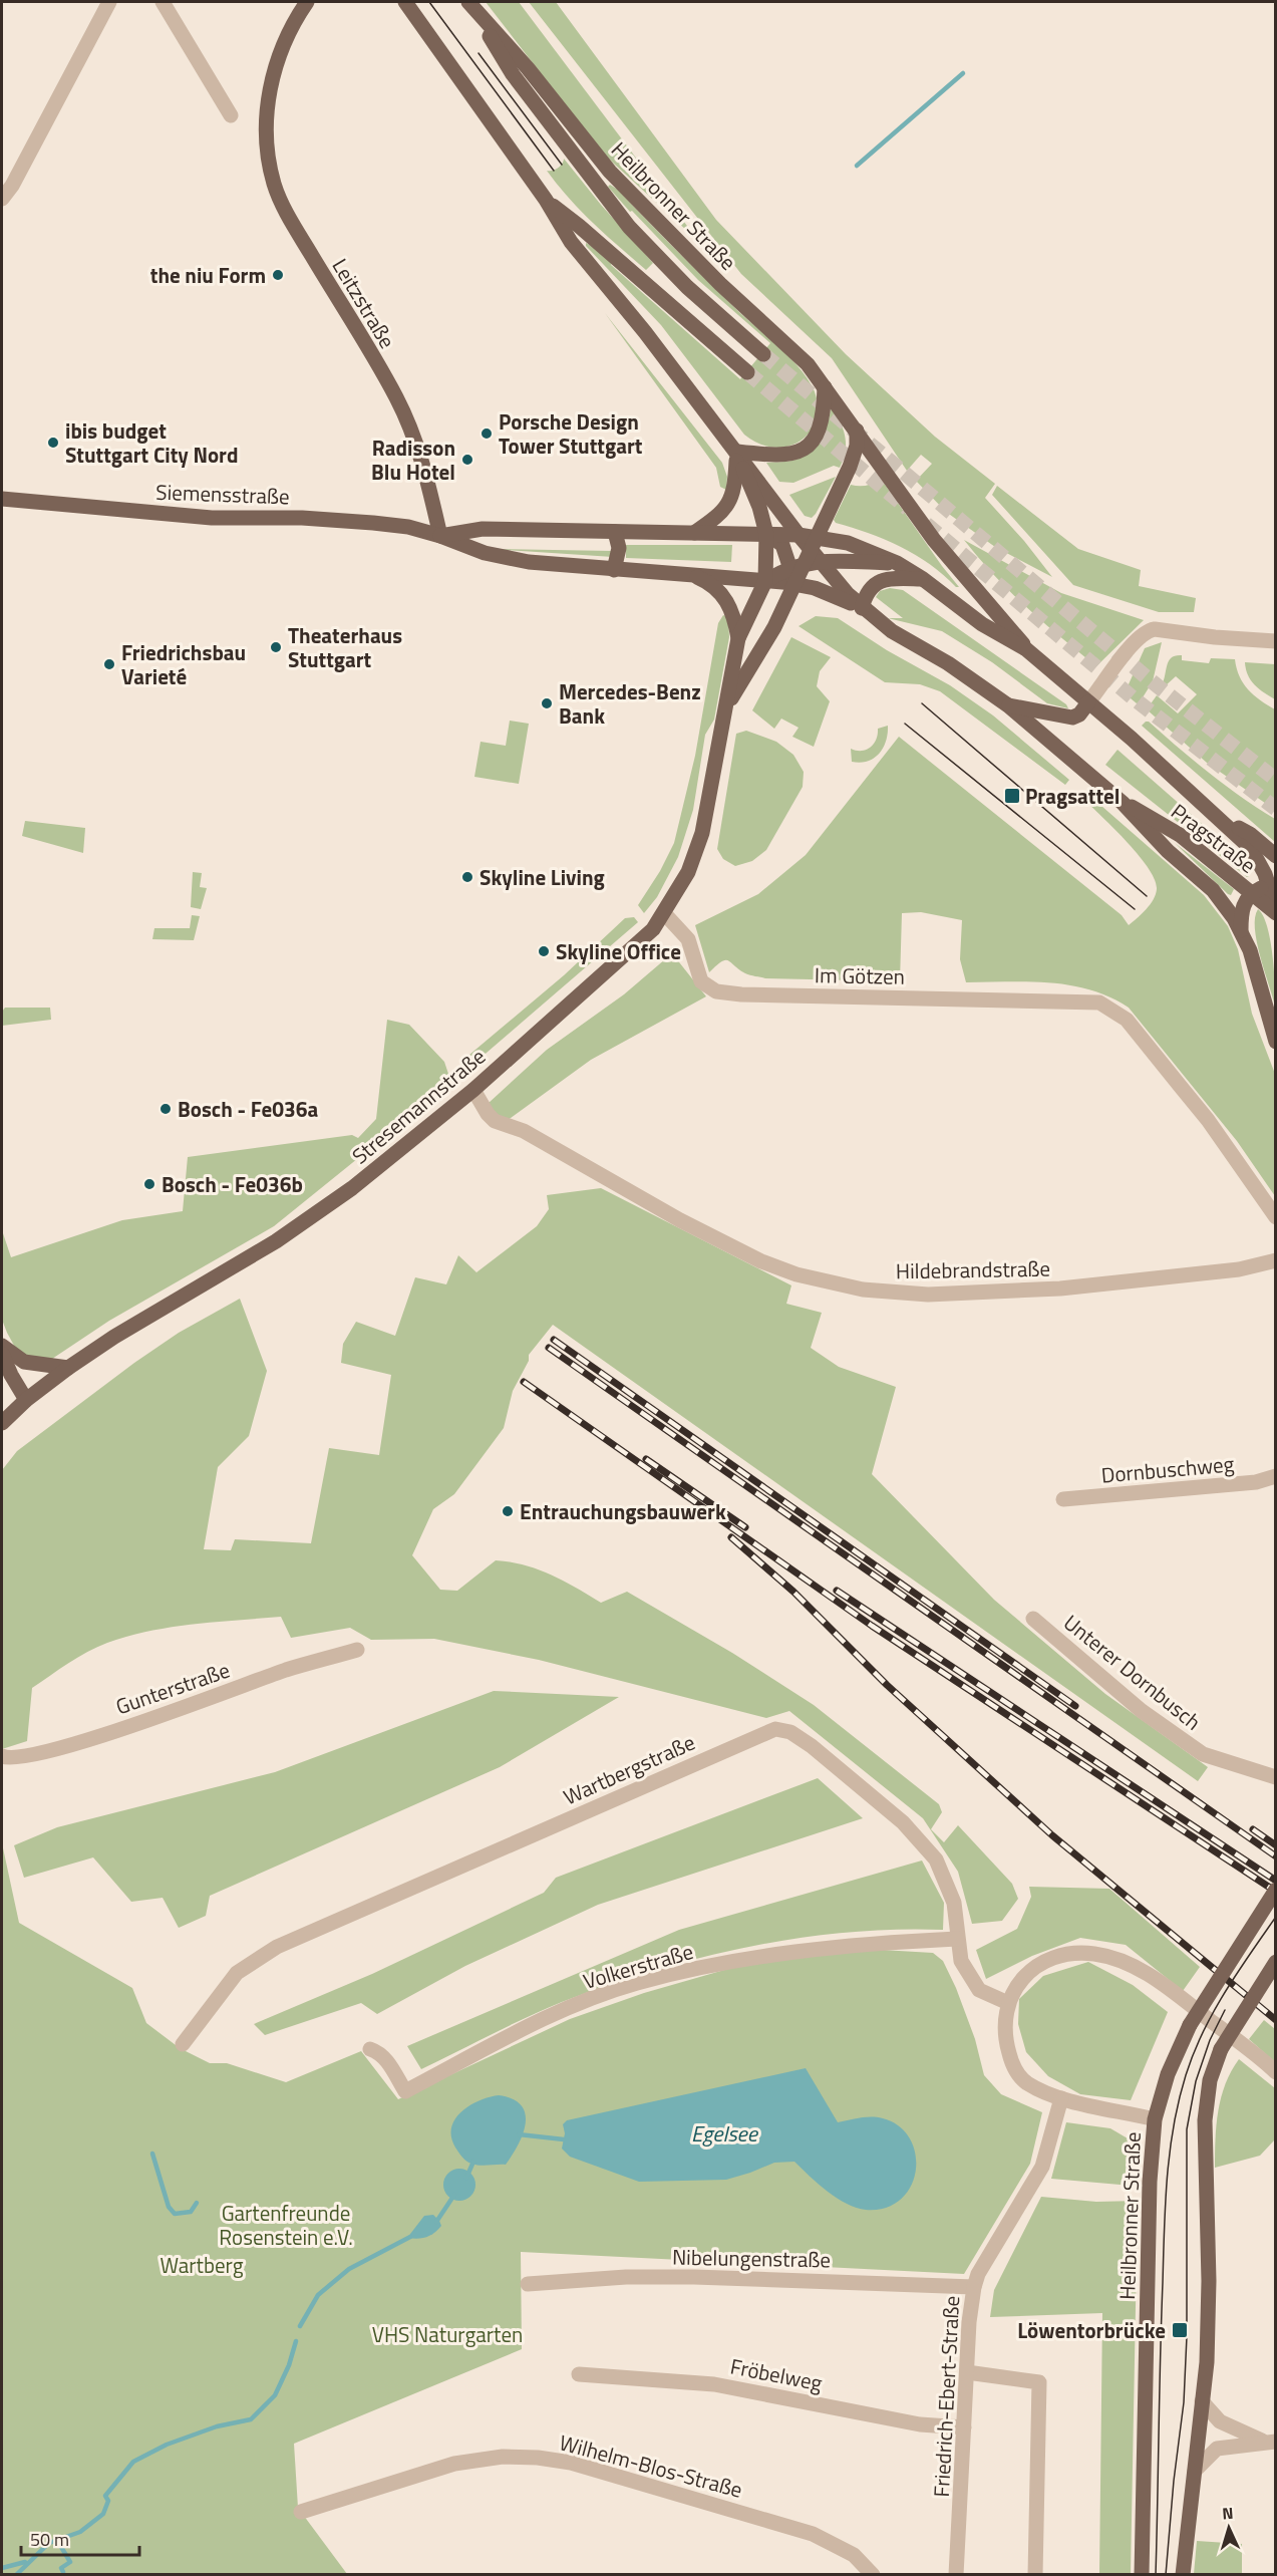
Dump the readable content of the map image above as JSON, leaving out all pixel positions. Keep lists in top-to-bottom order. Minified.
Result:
{"streets":{"main road":["Heilbronner Straße","Leitzstraße","Siemensstraße","Pragstraße","Stresemannstraße"],"street":["Im Götzen","Hildebrandstraße","Dornbuschweg","Unterer Dornbusch","Gunterstraße","Wartbergstraße","Volkerstraße","Nibelungenstraße","Fröbelweg","Friedrich-Ebert-Straße","Wilhelm-Blos-Straße"]},"crossings":[["Leitzstraße","Siemensstraße"],["Siemensstraße","Stresemannstraße"],["Im Götzen","Stresemannstraße"],["Stresemannstraße","Hildebrandstraße"],["Wartbergstraße","Volkerstraße"],["Nibelungenstraße","Friedrich-Ebert-Straße"],["Fröbelweg","Friedrich-Ebert-Straße"]],"water":["Egelsee"],"parks":["Gartenfreunde Rosenstein e.V.","Wartberg","VHS Naturgarten"],"places":{"other":["the niu Form","Porsche Design Tower Stuttgart","ibis budget Stuttgart City Nord","Radisson Blu Hotel","Theaterhaus Stuttgart","Friedrichsbau Varieté","Mercedes-Benz Bank","Skyline Living","Skyline Office","Bosch - Fe036a","Bosch - Fe036b","Entrauchungsbauwerk"],"transit":["Pragsattel","Löwentorbrücke"]},"scale_bar":"50 m","north":"top"}
